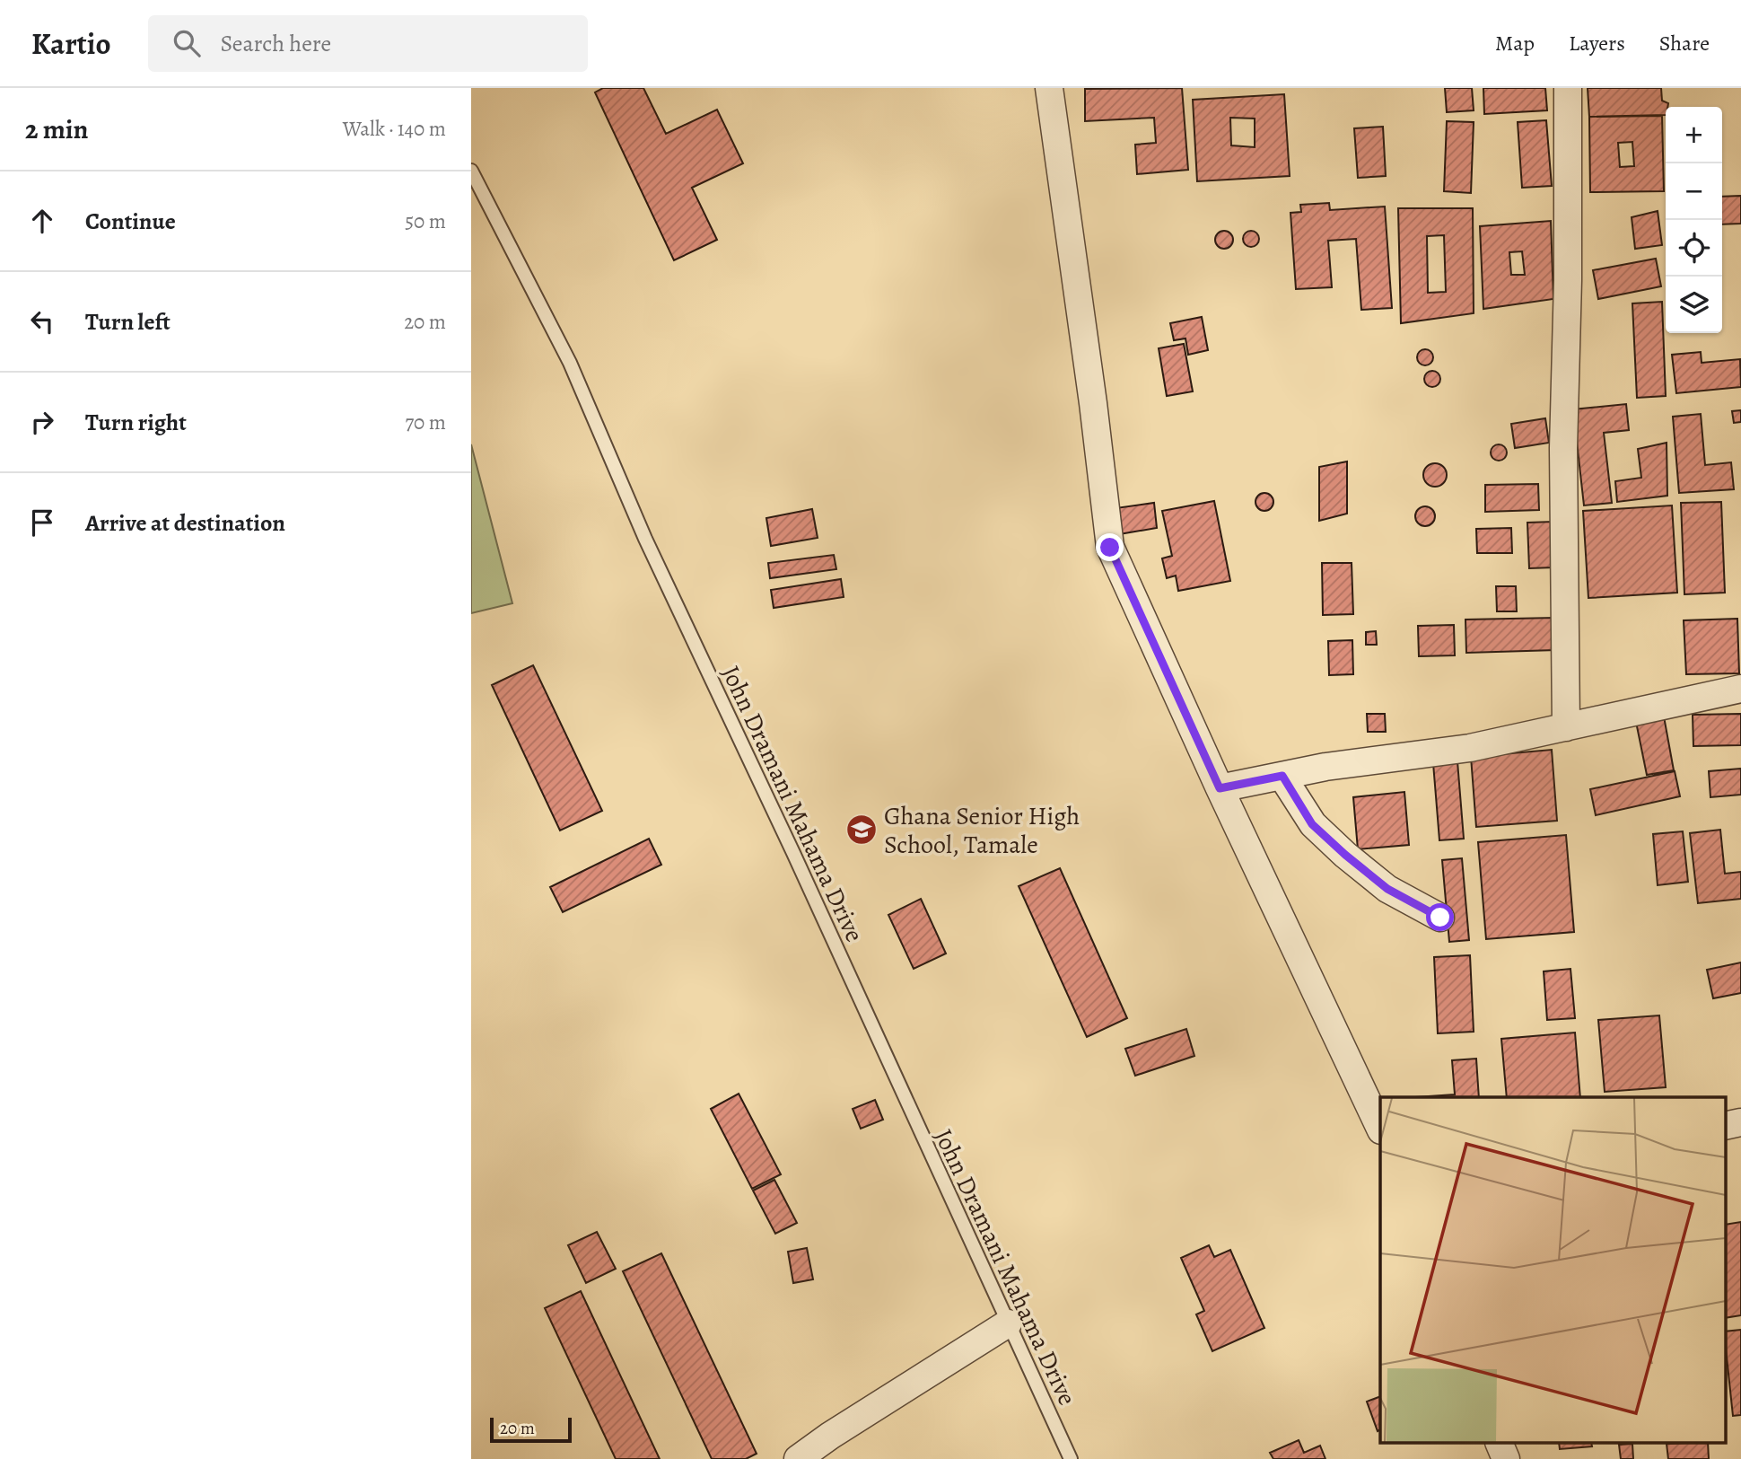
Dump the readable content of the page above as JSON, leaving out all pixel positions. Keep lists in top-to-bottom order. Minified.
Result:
{"streets":{"lane":["John Dramani Mahama Drive"]},"places":{"school or university":["Ghana Senior High School, Tamale"]},"scale_bar":"20 m","page":{"header":"Kartio","search":"Search here","nav":["Map","Layers","Share"],"heading":["2 min","Walk · 140 m"],"map_buttons":["+","−"],"list":[["Continue","50 m"],["Turn left","20 m"],["Turn right","70 m"],"Arrive at destination"],"scale":"20 m"}}
